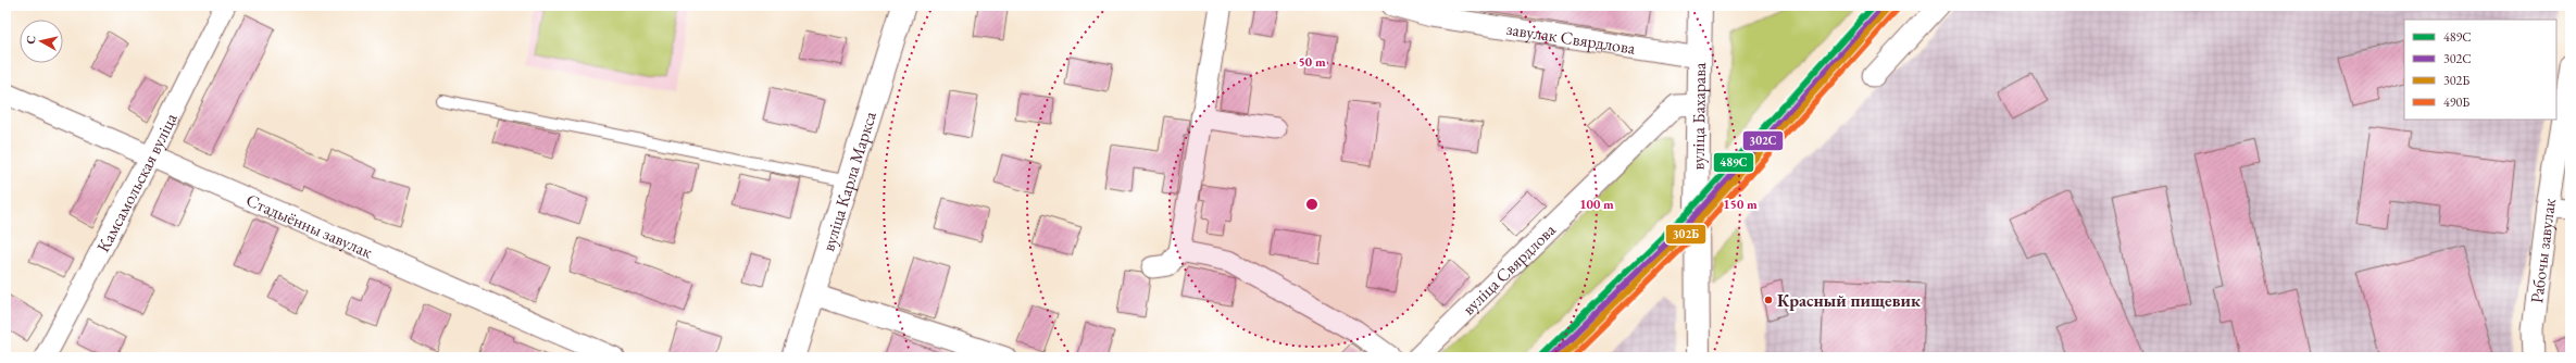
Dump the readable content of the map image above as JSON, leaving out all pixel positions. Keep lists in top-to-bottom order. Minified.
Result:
{"streets":{"main road":["вуліца Бахарава","вуліца Карла Маркса"],"street":["завулак Свярдлова","Камсамольская вуліца","Стадыённы завулак","Рабочы завулак","вуліца Свярдлова"]},"crossings":[["завулак Свярдлова","вуліца Бахарава"],["вуліца Бахарава","вуліца Свярдлова"],["Камсамольская вуліца","Стадыённы завулак"]],"places":["Красный пищевик"],"lines":["transit line 489С","transit line 302Б","transit line 302С","transit line 490Б"],"legend":["489С","302С","302Б","490Б"],"north":"left","rings":["50 m","100 m","150 m"]}
